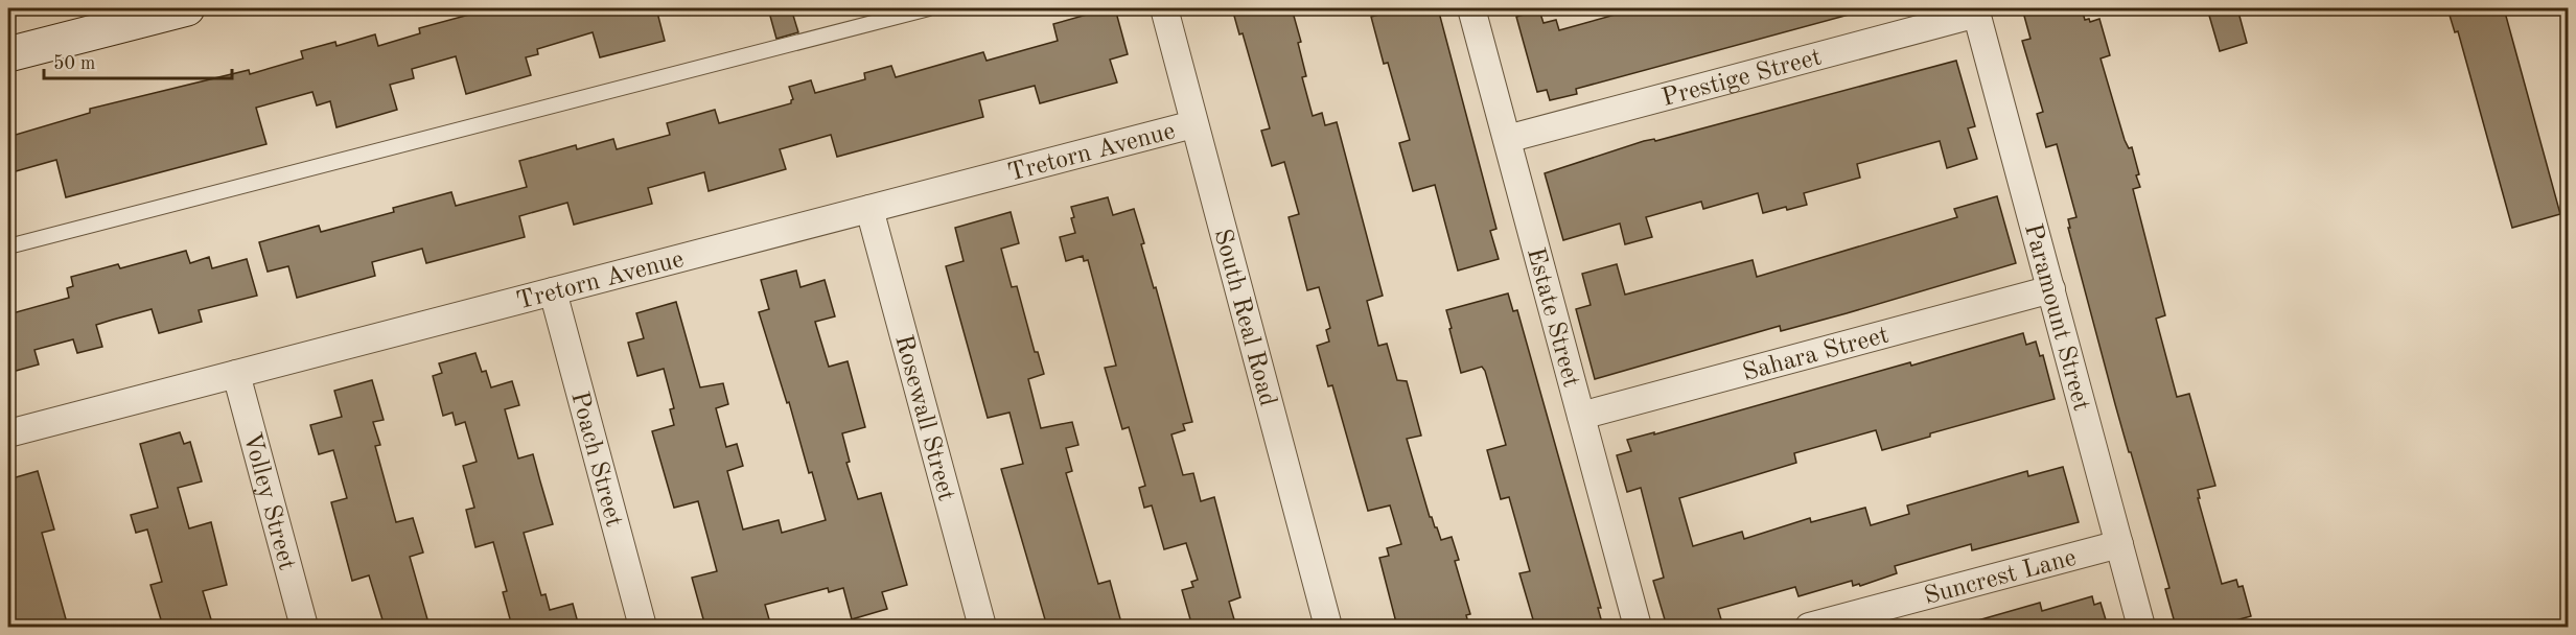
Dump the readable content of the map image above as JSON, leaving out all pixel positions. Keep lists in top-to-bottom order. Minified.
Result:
{"streets":{"street":["Prestige Street","Tretorn Avenue","South Real Road","Estate Street","Paramount Street","Sahara Street","Rosewall Street","Poach Street","Volley Street","Suncrest Lane"]},"crossings":[["Prestige Street","Estate Street"],["Prestige Street","Paramount Street"],["Tretorn Avenue","South Real Road"],["Tretorn Avenue","Rosewall Street"],["Tretorn Avenue","Poach Street"],["Tretorn Avenue","Volley Street"],["Estate Street","Sahara Street"],["Paramount Street","Sahara Street"],["Paramount Street","Suncrest Lane"]],"scale_bar":"50 m"}
